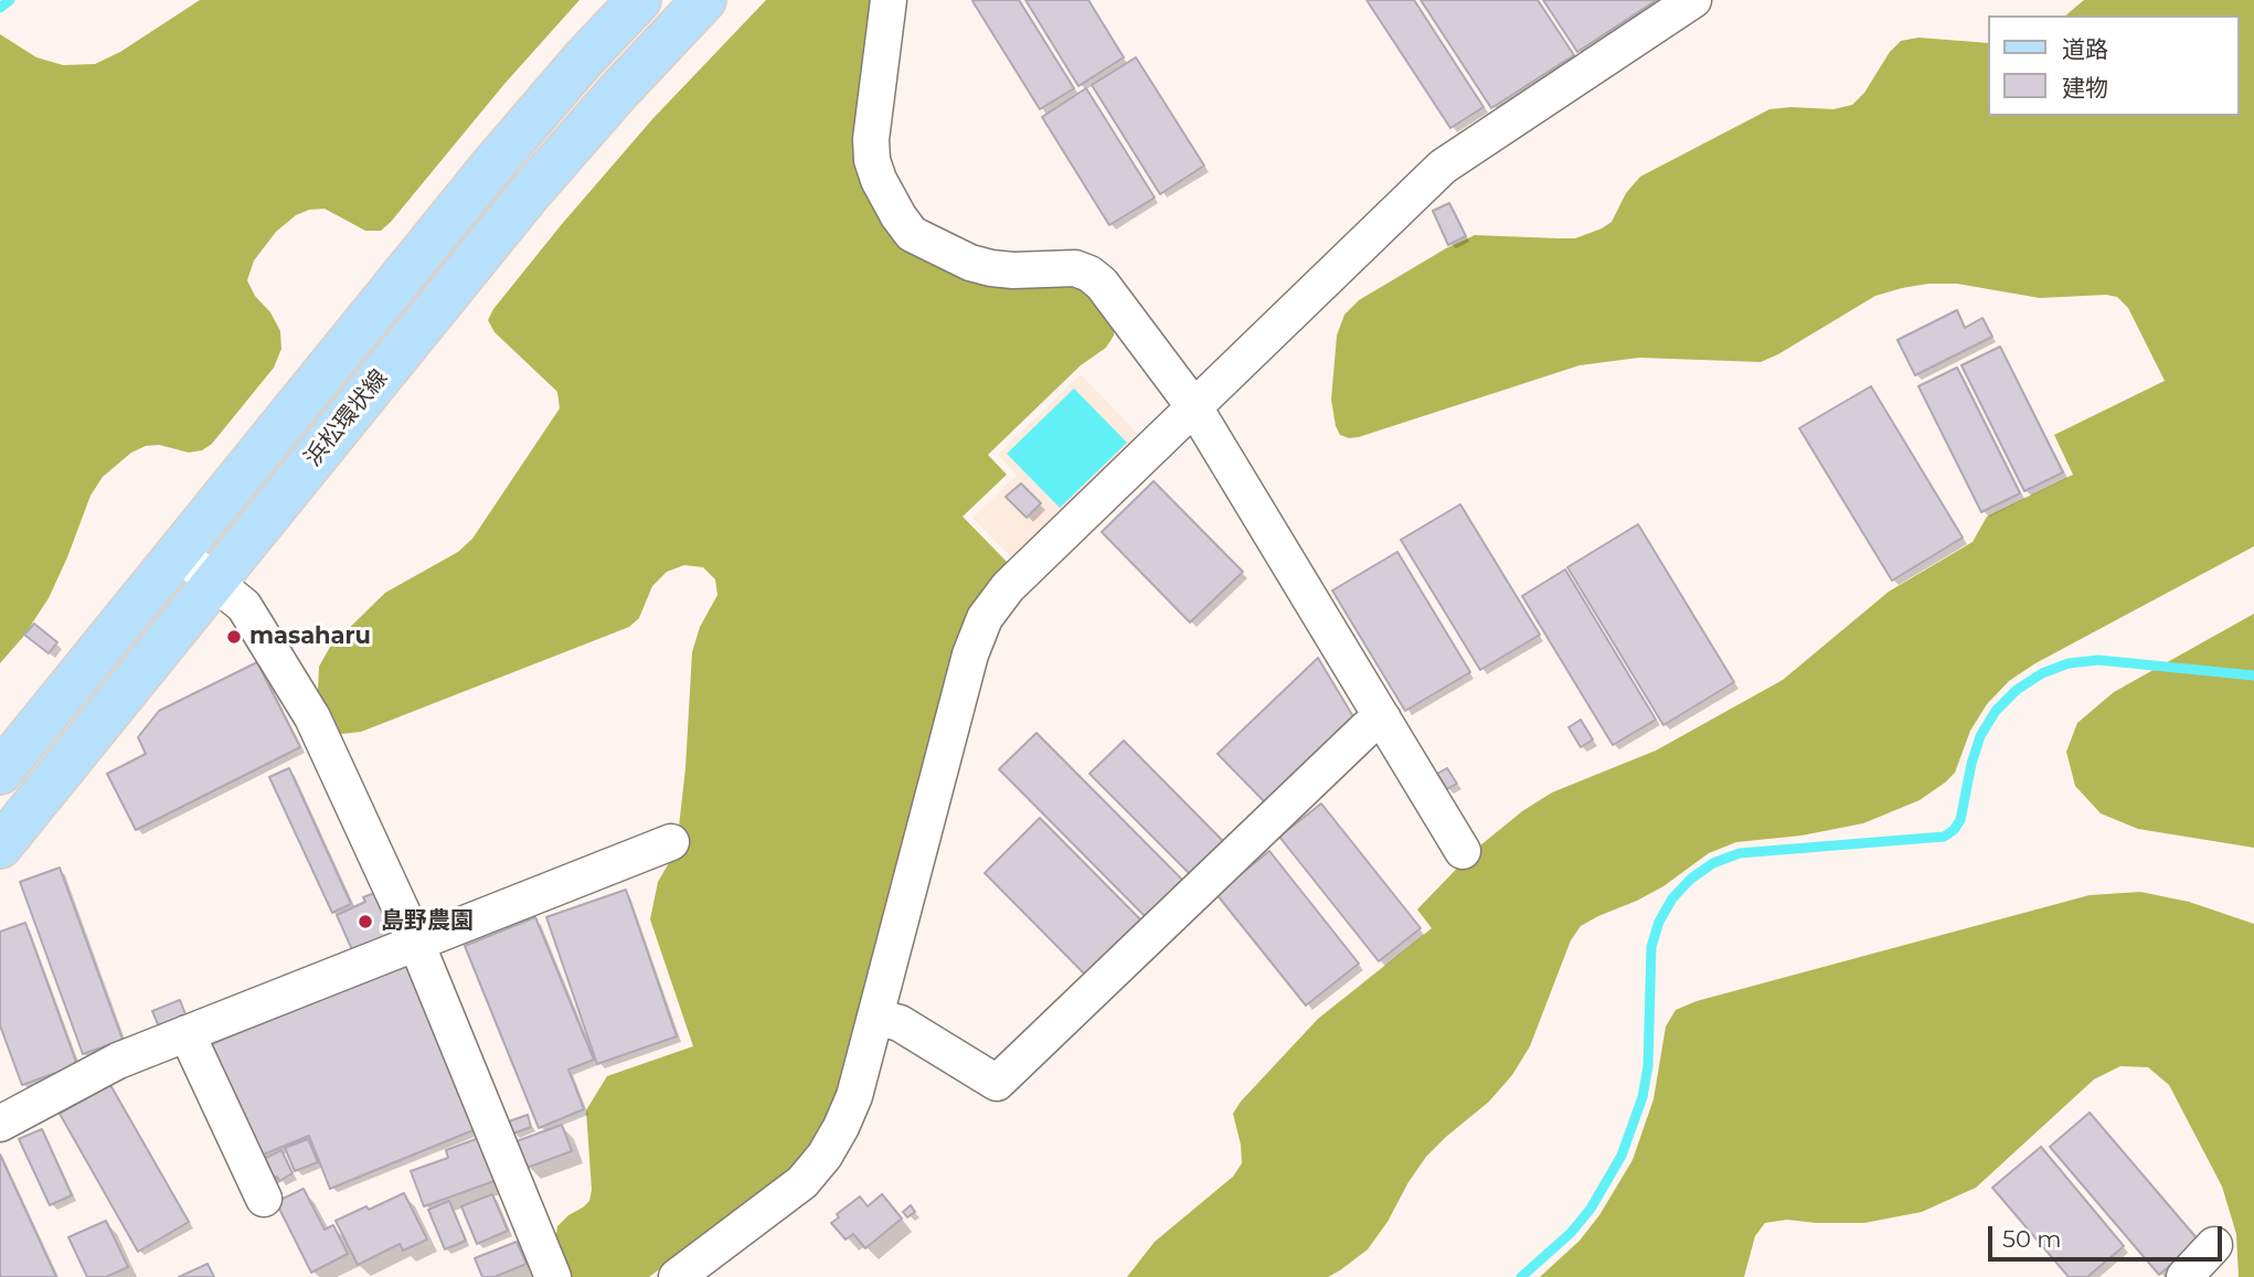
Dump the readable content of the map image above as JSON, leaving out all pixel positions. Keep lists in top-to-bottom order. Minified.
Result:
{"streets":{"main road":["浜松環状線"]},"places":["masaharu","島野農園"],"legend":["道路","建物"],"scale_bar":"50 m"}
